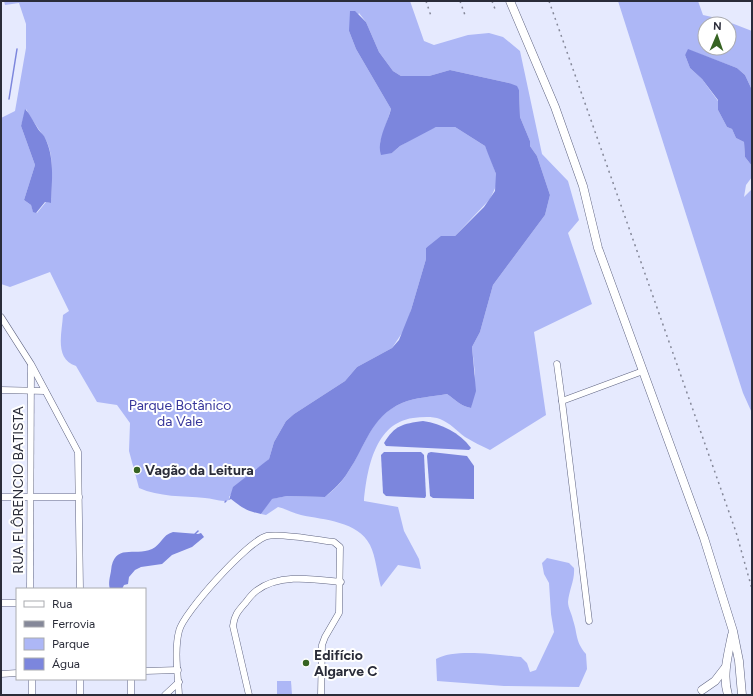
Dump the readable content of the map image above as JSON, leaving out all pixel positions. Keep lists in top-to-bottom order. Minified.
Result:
{"streets":{"street":["RUA FLÔRENCIO BATISTA"]},"parks":["Parque Botânico da Vale"],"places":["Vagão da Leitura","Edifício Algarve C"],"legend":["Rua","Ferrovia","Parque","Água"],"north":"top"}
